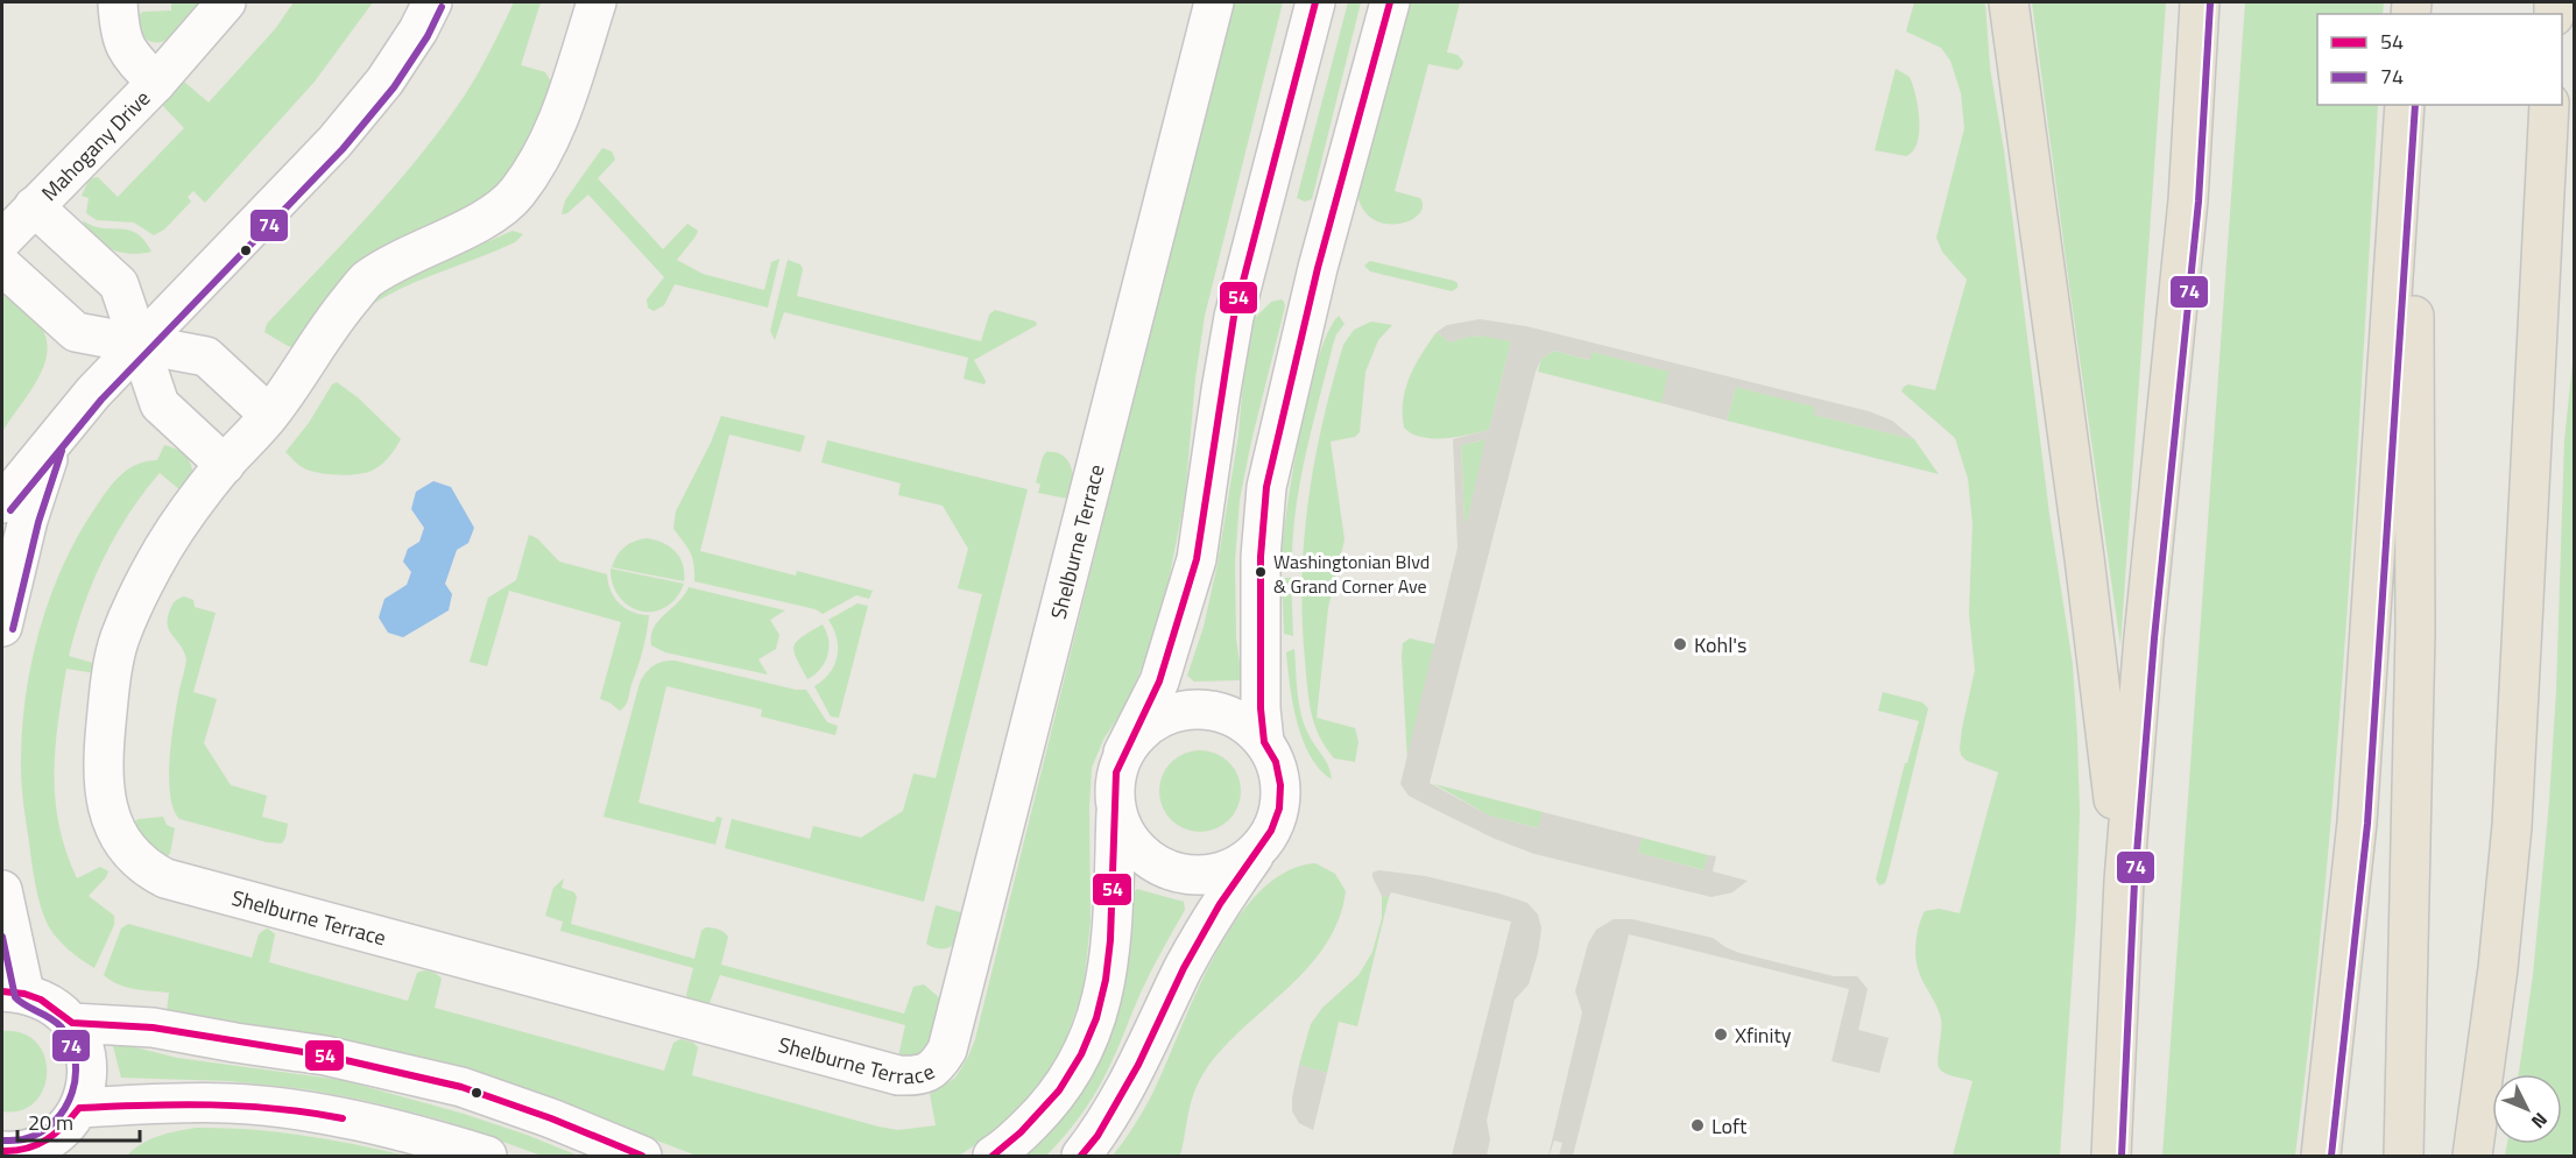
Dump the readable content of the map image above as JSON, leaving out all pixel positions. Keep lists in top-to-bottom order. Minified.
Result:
{"streets":{"street":["Mahogany Drive","Shelburne Terrace"]},"places":["Washingtonian Blvd & Grand Corner Ave","Kohl's","Xfinity","Loft"],"lines":["transit line 54","transit line 74"],"legend":["54","74"],"scale_bar":"20 m","north":"bottom right"}
